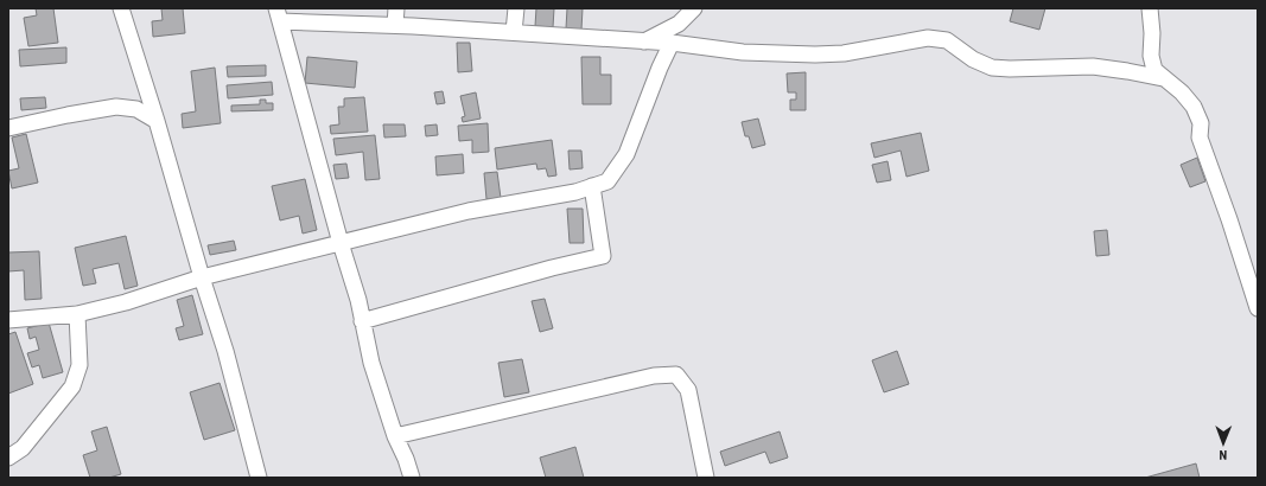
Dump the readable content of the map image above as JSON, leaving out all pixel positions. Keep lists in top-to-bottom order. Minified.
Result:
{"north":"bottom"}
